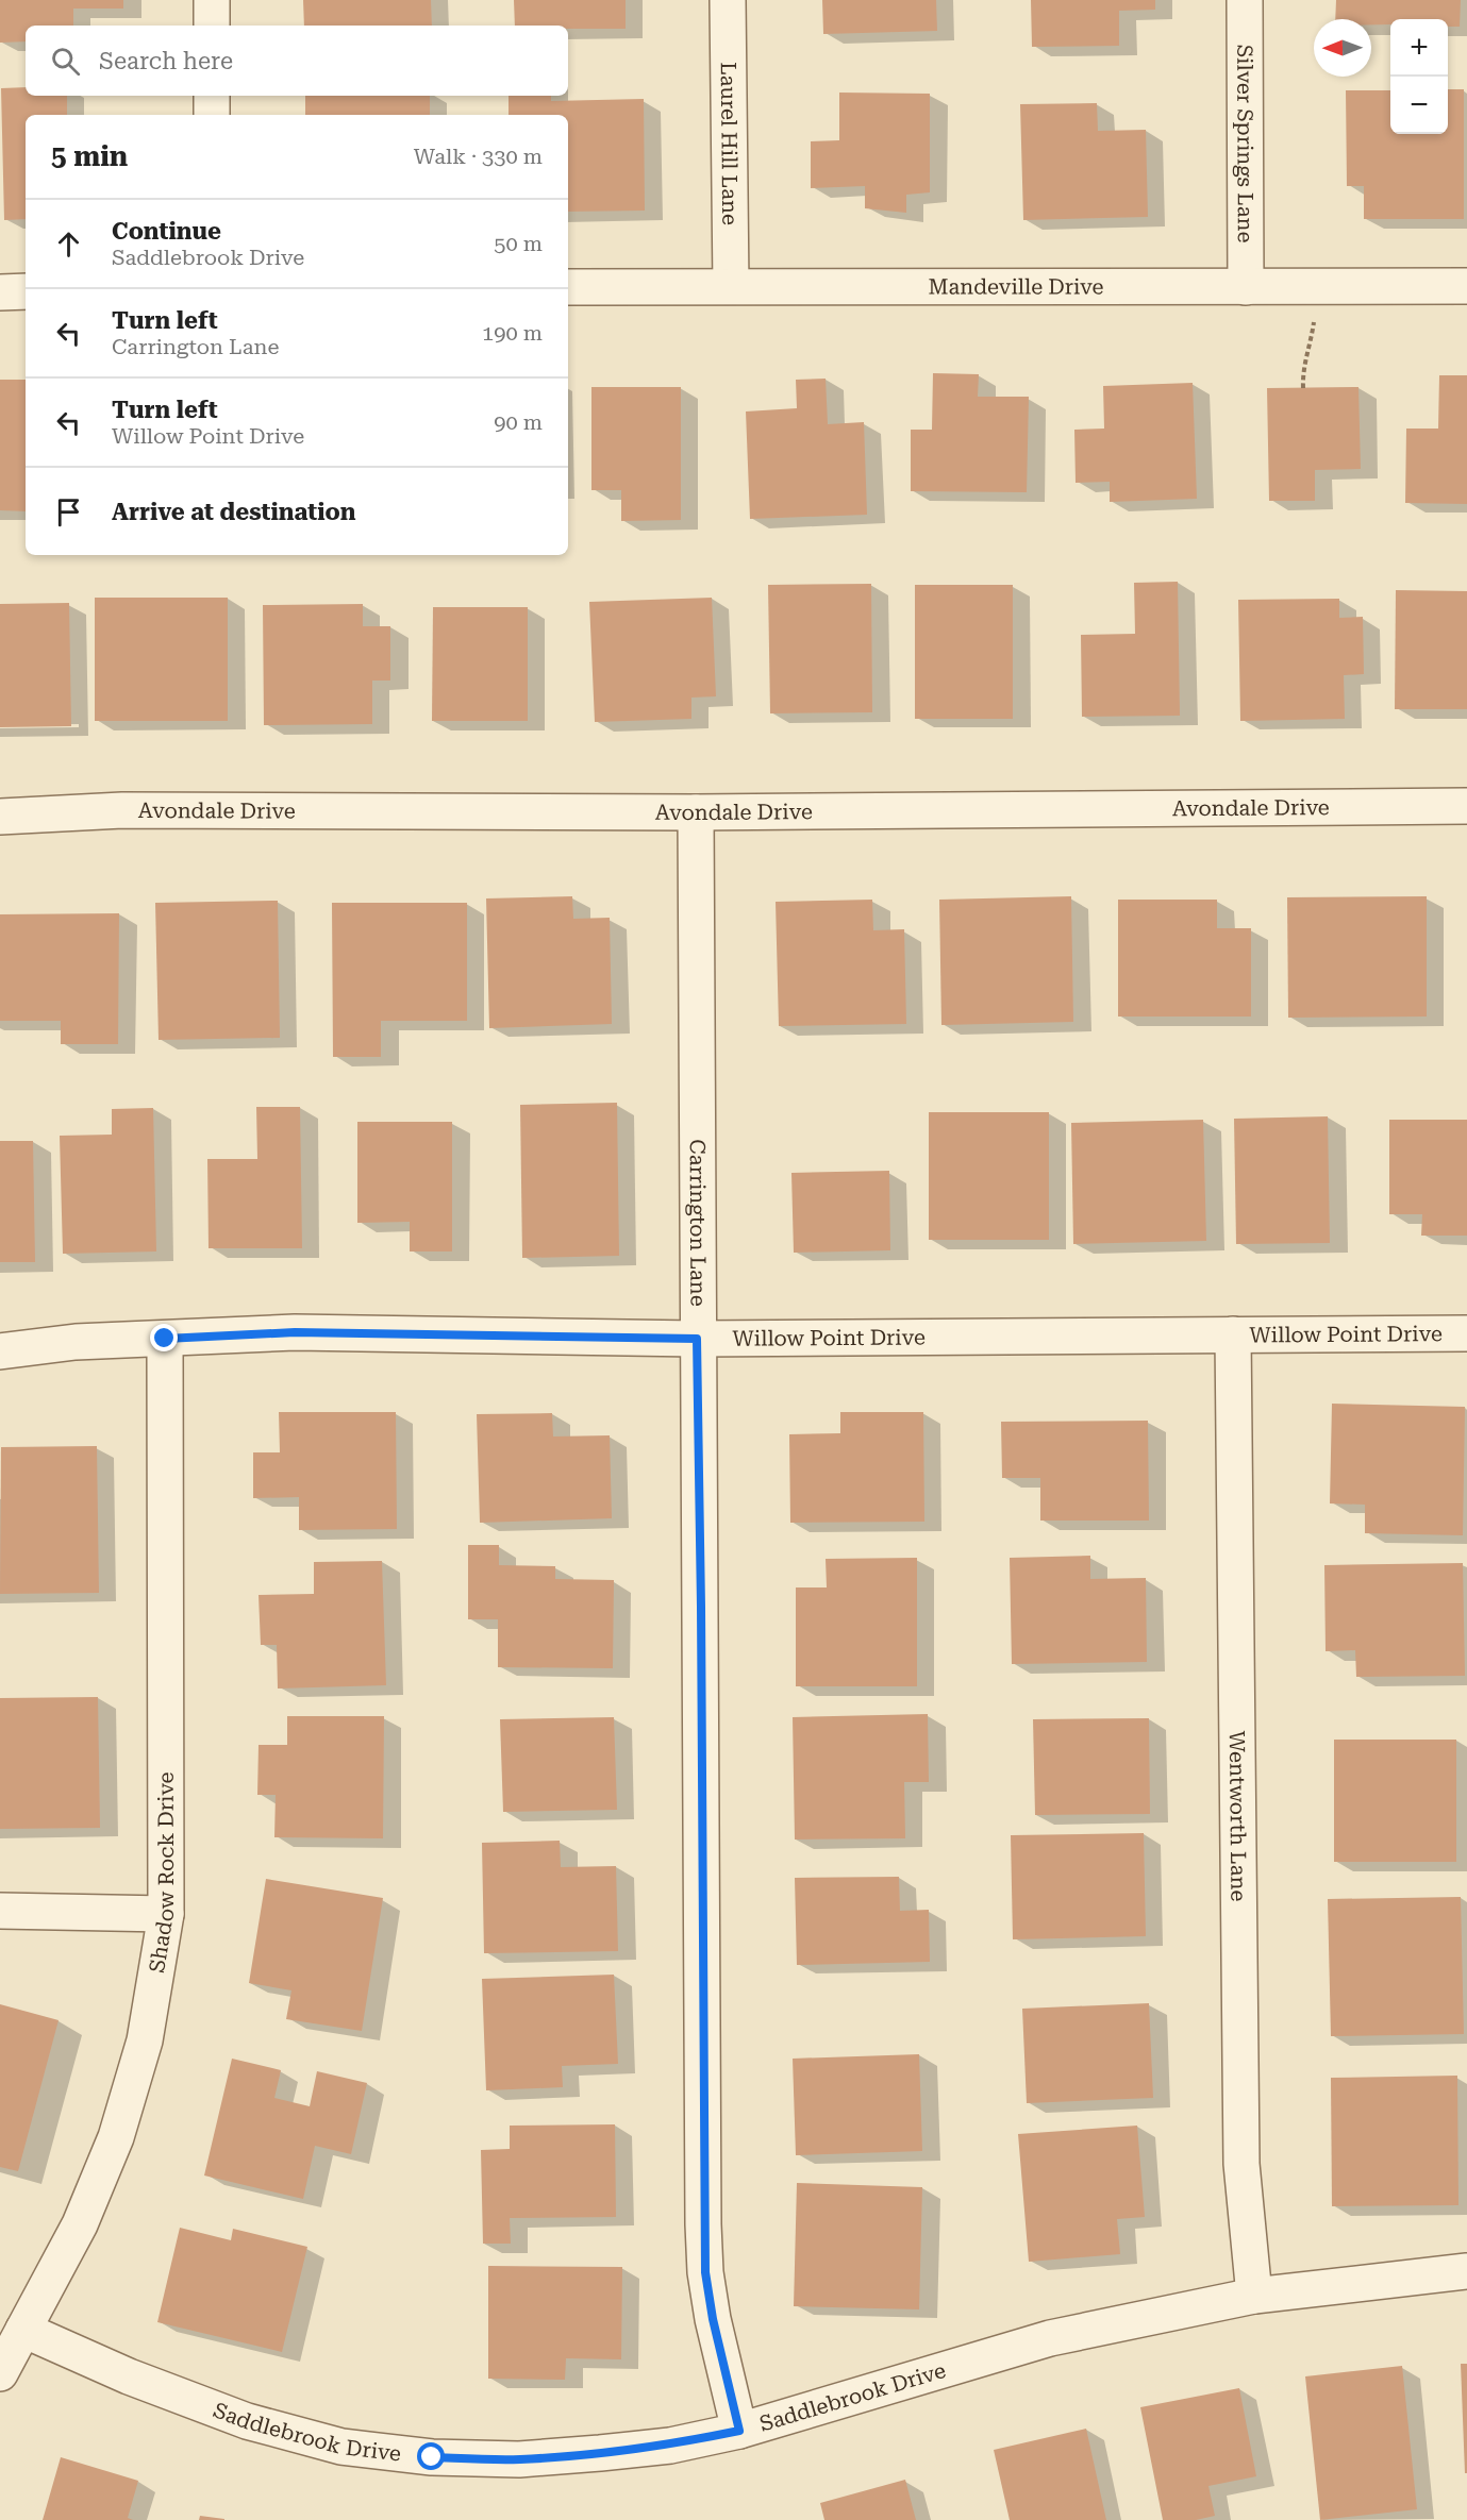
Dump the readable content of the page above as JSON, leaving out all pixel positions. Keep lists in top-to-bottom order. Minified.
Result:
{"streets":{"street":["Laurel Hill Lane","Silver Springs Lane","Mandeville Drive","Avondale Drive","Carrington Lane","Willow Point Drive","Wentworth Lane","Shadow Rock Drive","Saddlebrook Drive"]},"crossings":[["Laurel Hill Lane","Mandeville Drive"],["Silver Springs Lane","Mandeville Drive"],["Avondale Drive","Carrington Lane"],["Carrington Lane","Willow Point Drive"],["Carrington Lane","Saddlebrook Drive"],["Willow Point Drive","Wentworth Lane"],["Willow Point Drive","Shadow Rock Drive"],["Wentworth Lane","Saddlebrook Drive"],["Shadow Rock Drive","Saddlebrook Drive"]],"north":"left","page":{"map_buttons":["+","−"],"search":"Search here","heading":["5 min","Walk · 330 m"],"list":[["Continue","Saddlebrook Drive","50 m"],["Turn left","Carrington Lane","190 m"],["Turn left","Willow Point Drive","90 m"],"Arrive at destination"]}}
